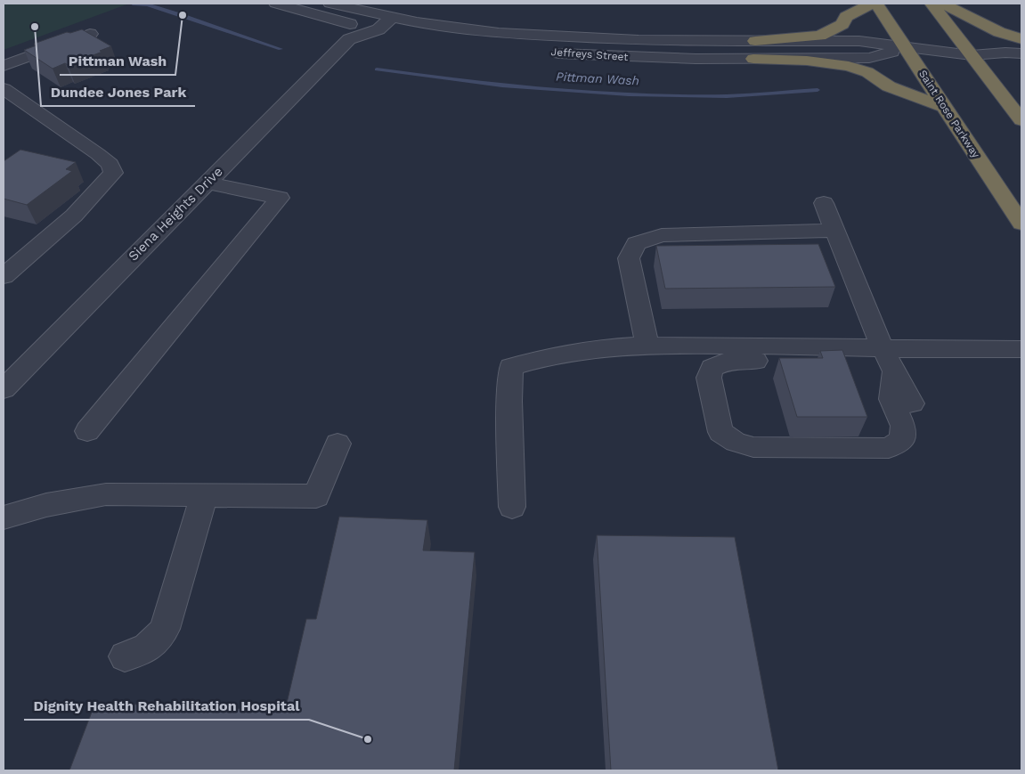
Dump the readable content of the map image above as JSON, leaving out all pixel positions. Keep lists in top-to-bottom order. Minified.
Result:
{"streets":{"highway":["Saint Rose Parkway"],"street":["Jeffreys Street","Siena Heights Drive"]},"crossings":[["Jeffreys Street","Saint Rose Parkway"],["Jeffreys Street","Siena Heights Drive"]],"water":["Pittman Wash"],"places":["Pittman Wash","Dundee Jones Park","Dignity Health Rehabilitation Hospital"]}
